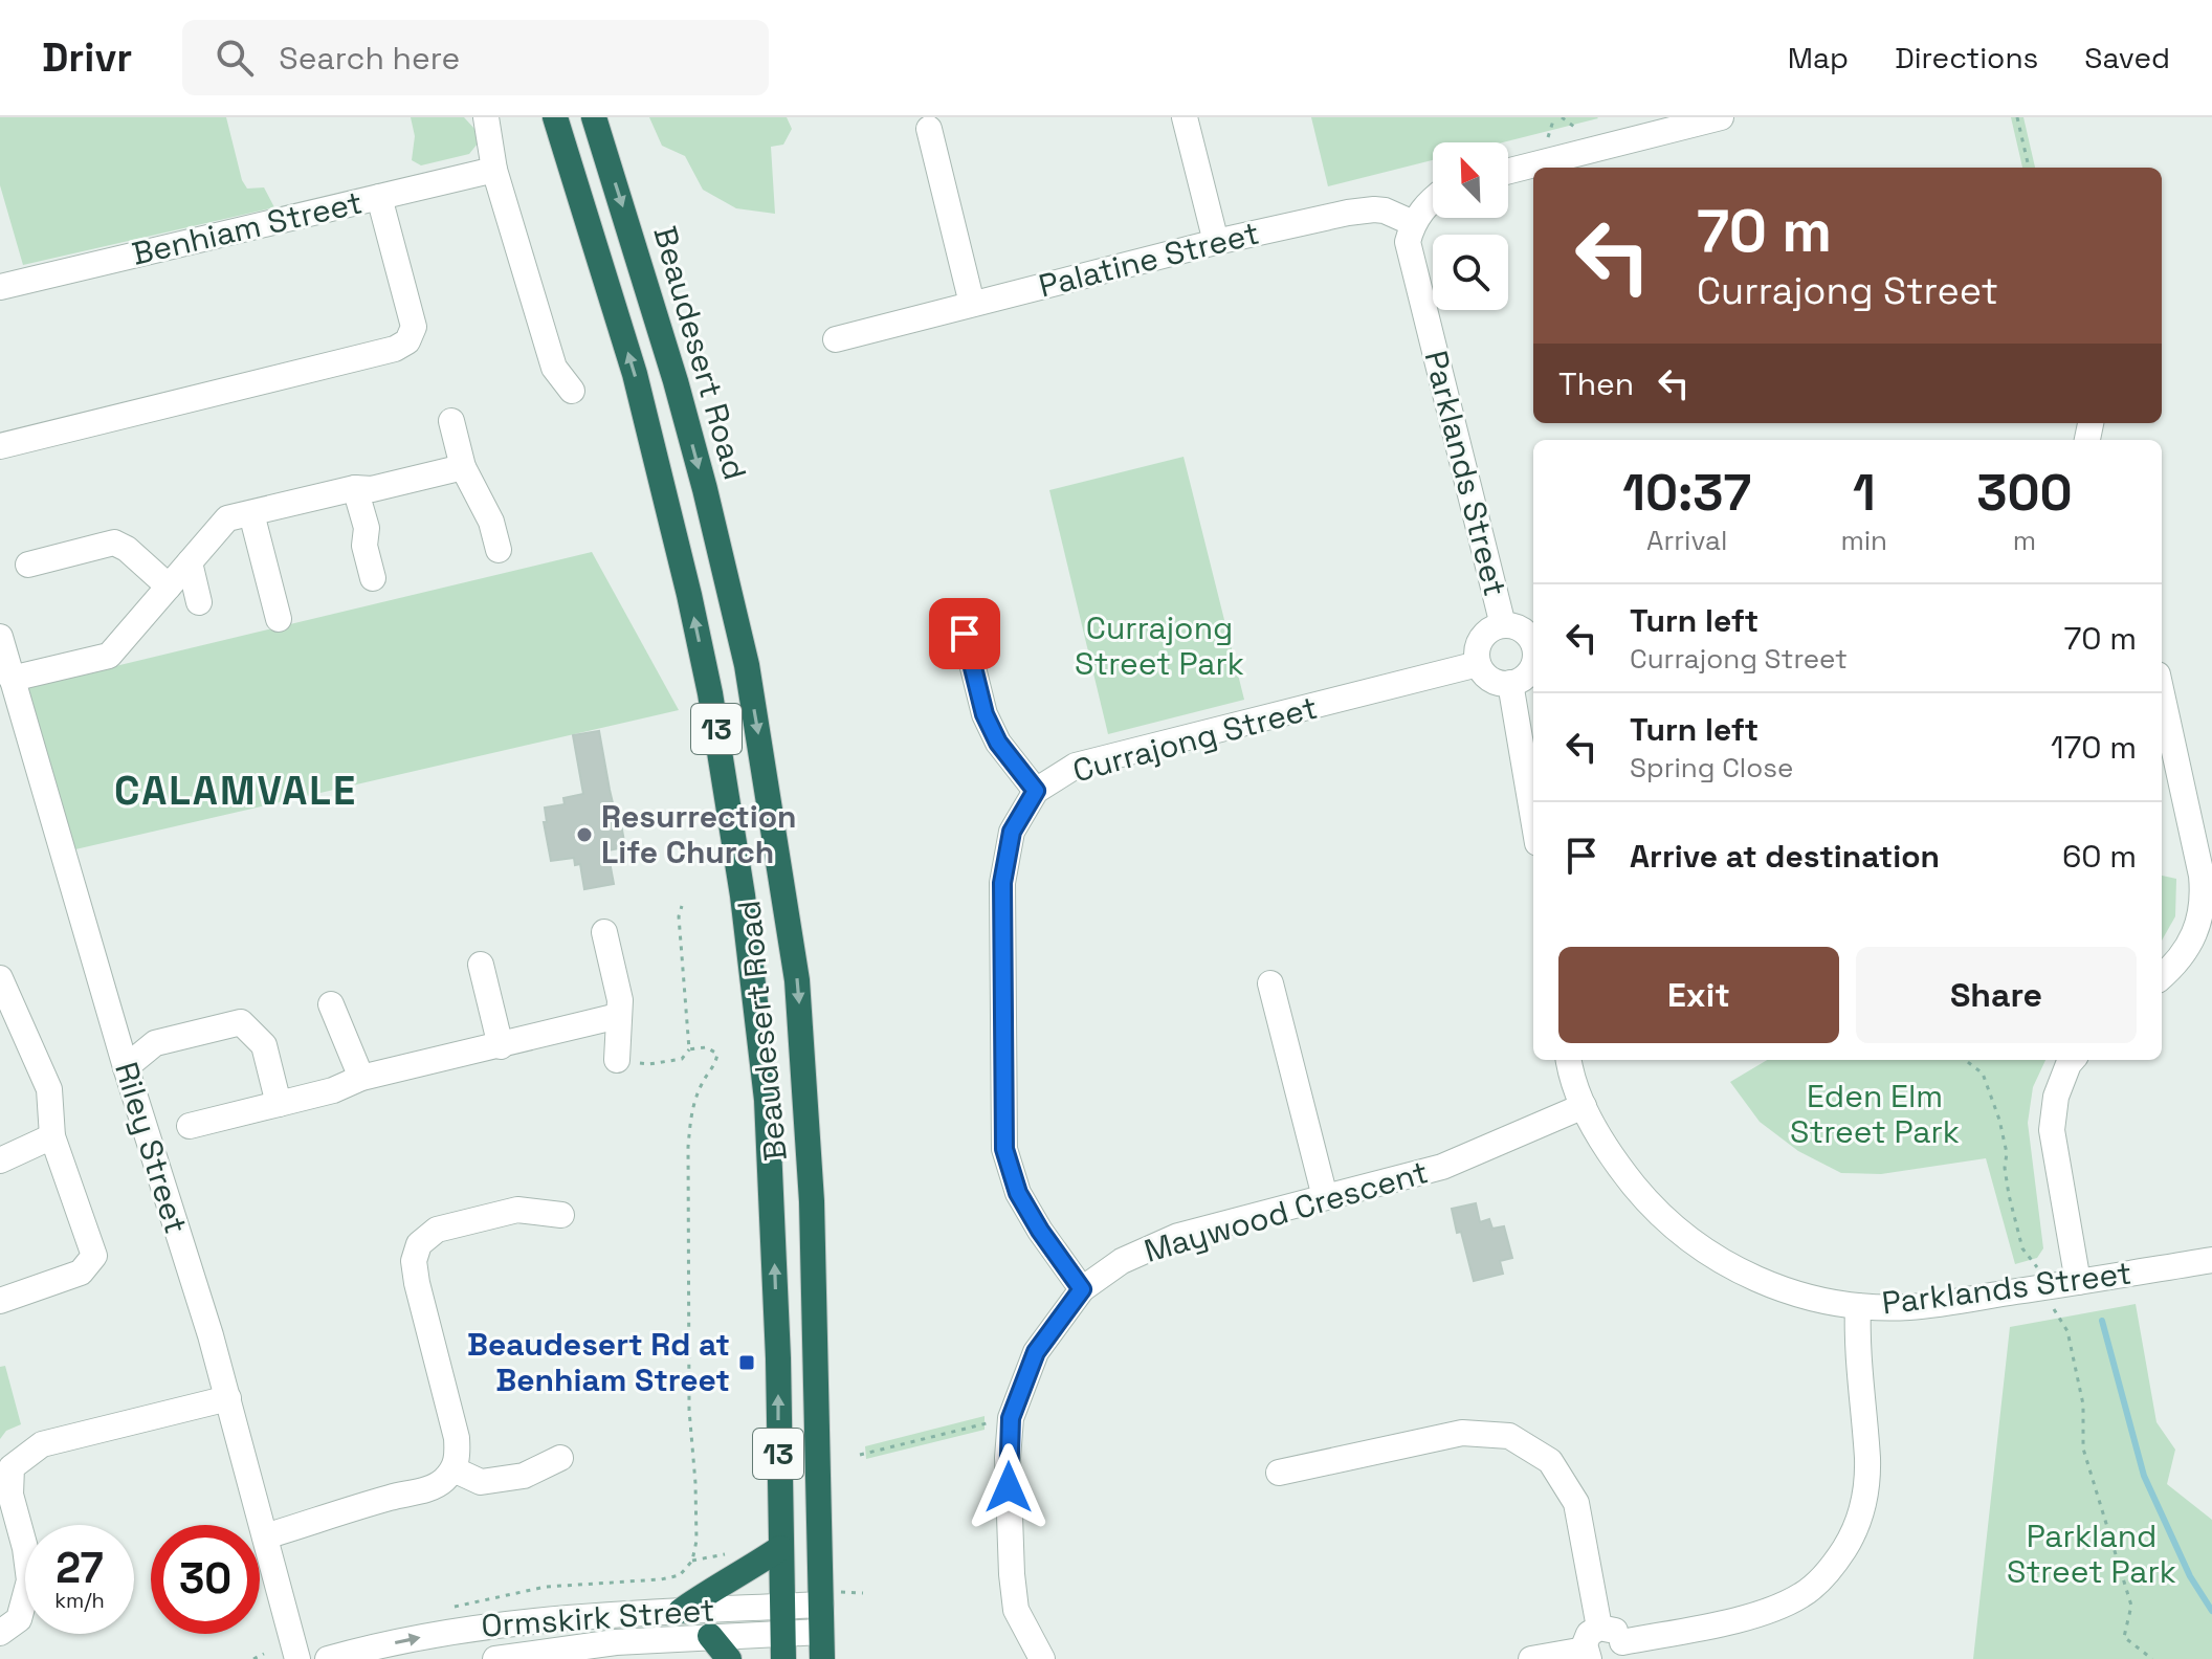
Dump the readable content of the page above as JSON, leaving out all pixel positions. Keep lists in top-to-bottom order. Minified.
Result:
{"streets":{"highway":["Beaudesert Road","13"],"street":["Benhiam Street","Palatine Street","Parklands Street","Currajong Street","Riley Street","Maywood Crescent","Ormskirk Street"]},"crossings":[["Palatine Street","Parklands Street"],["Beaudesert Road","Ormskirk Street"],["Parklands Street","Maywood Crescent"],["Currajong Street","Maywood Crescent"]],"districts":["CALAMVALE"],"parks":["Currajong Street Park","Eden Elm Street Park","Parkland Street Park"],"places":{"other":["Resurrection Life Church"],"transit":["Beaudesert Rd at Benhiam Street"]},"north":"top left","page":{"header":"Drivr","search":"Search here","nav":["Map","Directions","Saved"],"turn":["70 m","Currajong Street"],"then":"Then","eta":["10:37","Arrival","1","min","300","m"],"list":[{"name":"Turn left","note":"Currajong Street","value":"70 m"},{"name":"Turn left","note":"Spring Close","value":"170 m"},{"name":"Arrive at destination","value":"60 m"}],"buttons":["Exit","Share"],"speed":"27 km/h","limit":"30"}}
